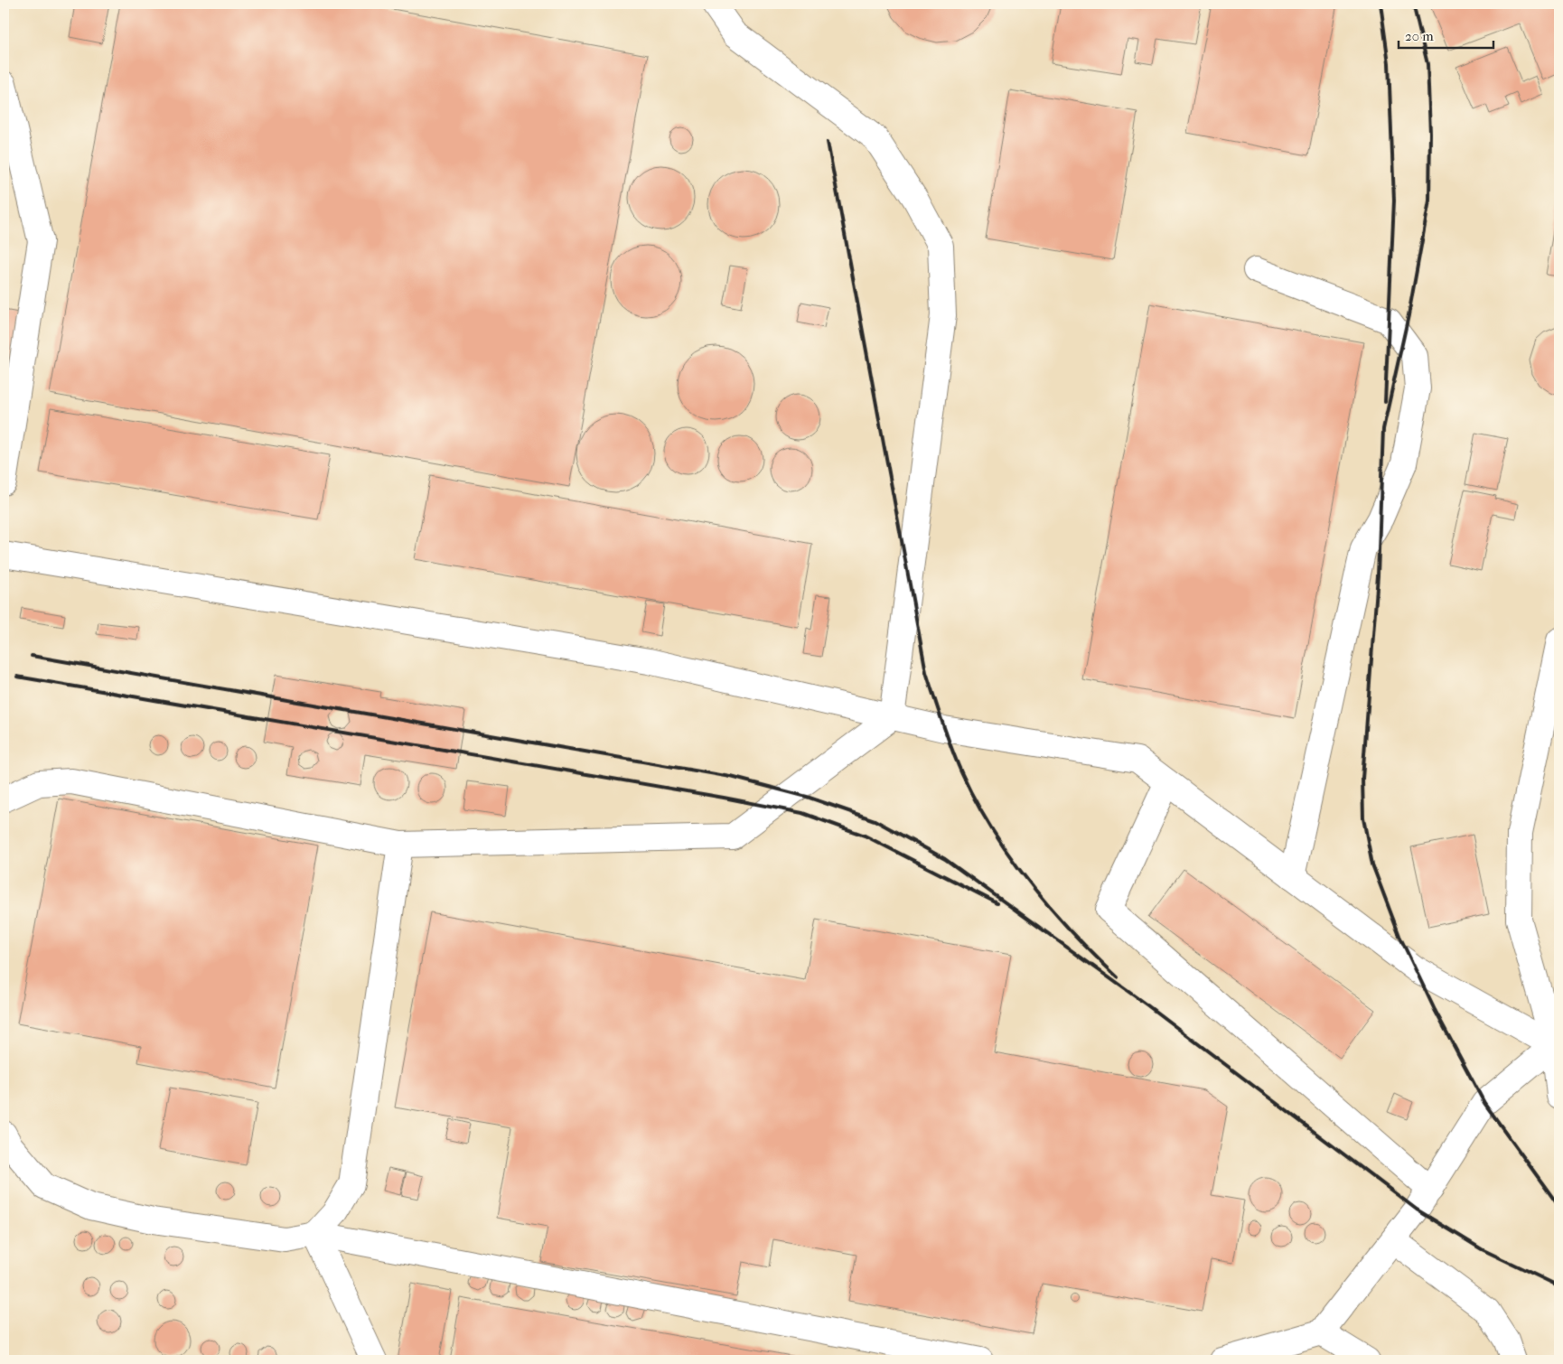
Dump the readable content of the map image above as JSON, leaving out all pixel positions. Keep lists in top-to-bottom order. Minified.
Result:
{"scale_bar":"20 m"}
